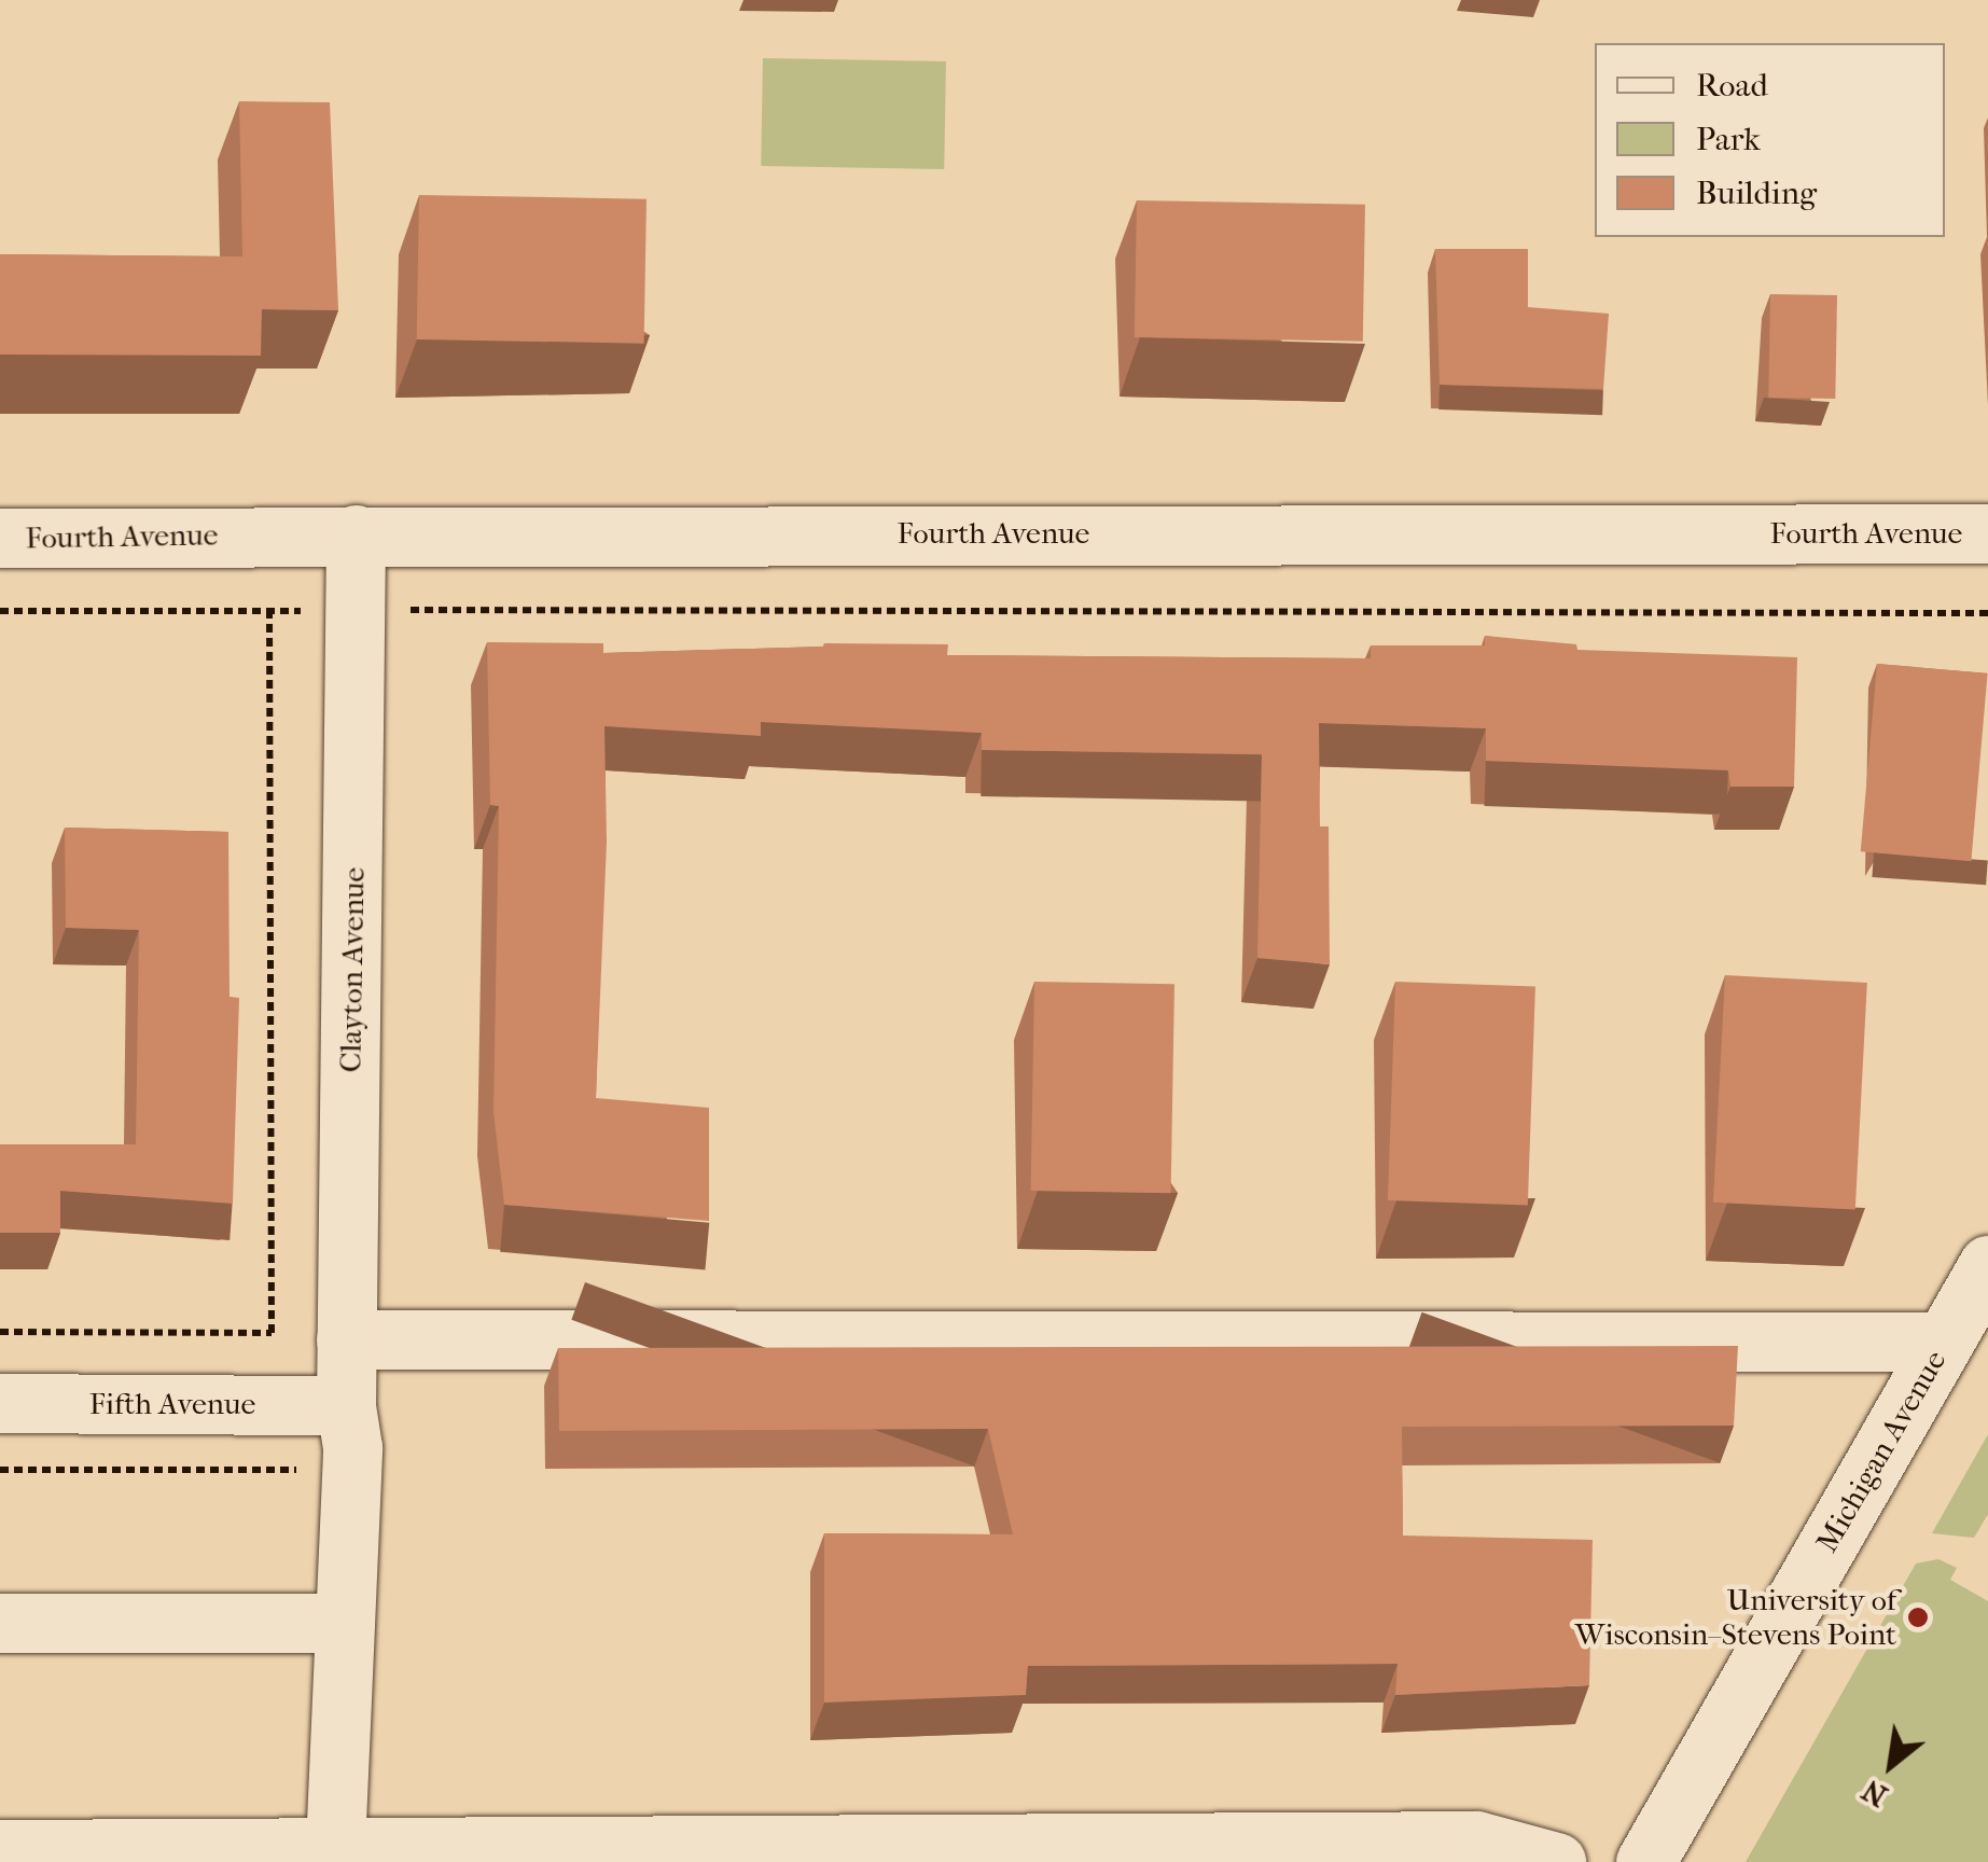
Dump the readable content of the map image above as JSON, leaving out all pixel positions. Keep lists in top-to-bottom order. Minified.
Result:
{"streets":{"street":["Fourth Avenue","Clayton Avenue","Fifth Avenue","Michigan Avenue"]},"crossings":[["Fourth Avenue","Clayton Avenue"],["Clayton Avenue","Fifth Avenue"]],"places":["University of Wisconsin–Stevens Point"],"legend":["Road","Park","Building"],"north":"bottom left"}
